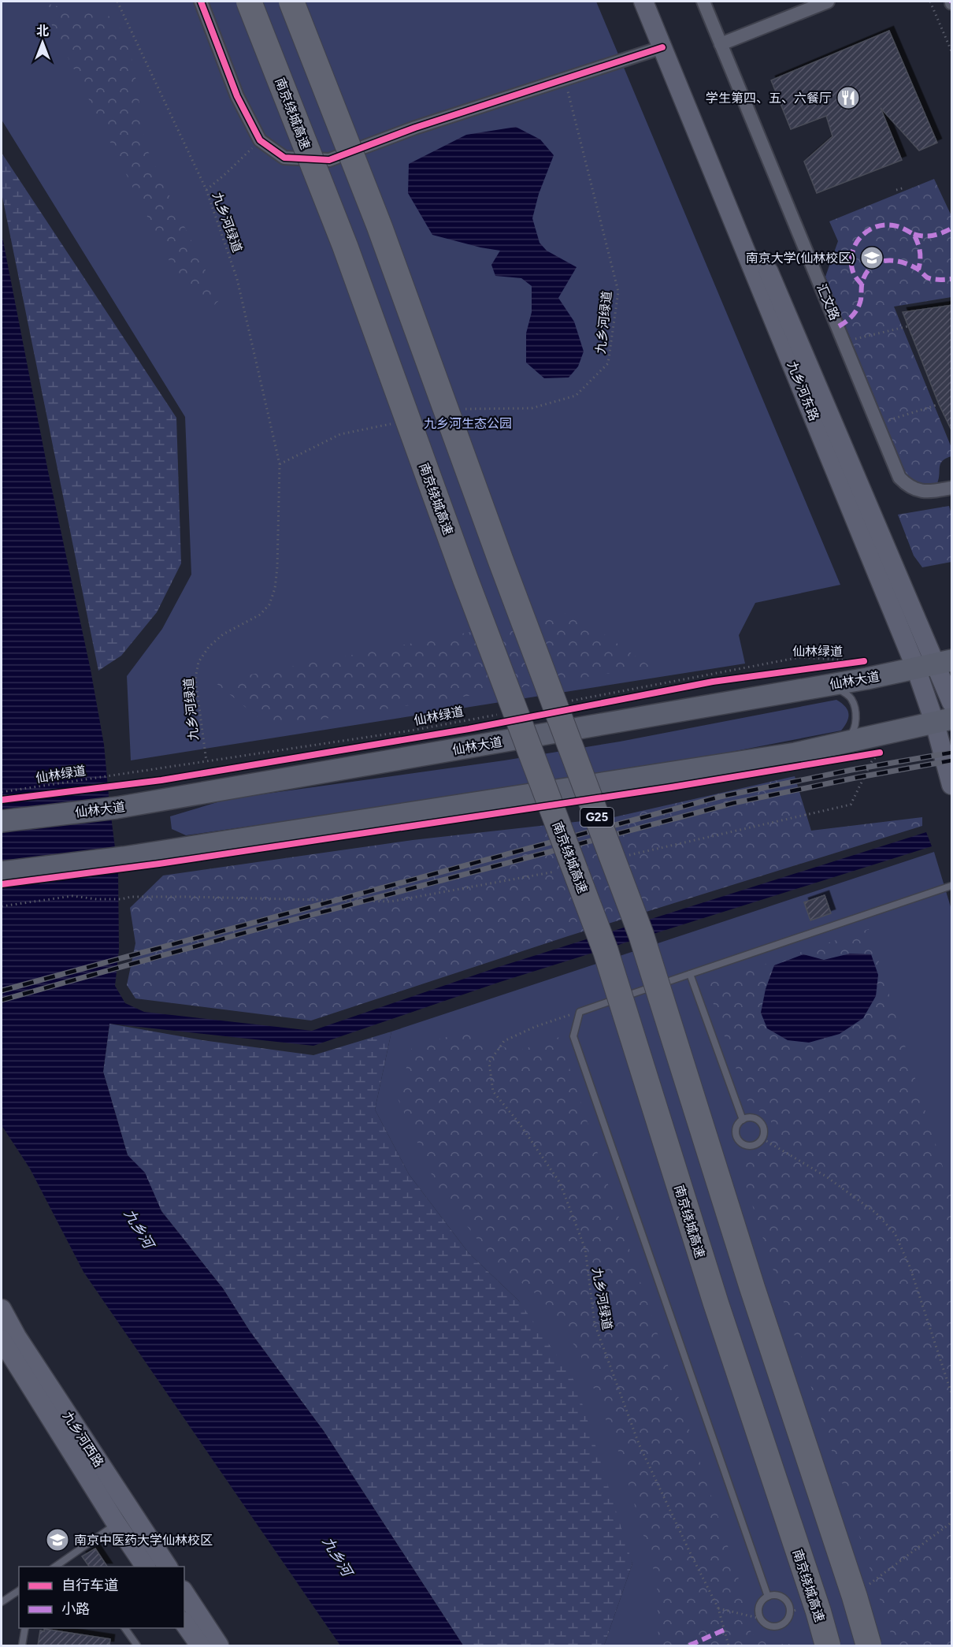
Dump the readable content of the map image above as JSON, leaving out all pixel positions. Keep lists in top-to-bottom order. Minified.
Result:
{"streets":{"highway":["南京绕城高速","G25"],"main road":["九乡河东路","仙林大道","九乡河西路"],"street":["汇文路"],"path":["九乡河绿道"],"cycle path":["仙林绿道"]},"crossings":[["九乡河绿道","仙林绿道"],["九乡河东路","仙林大道"]],"water":["九乡河"],"parks":["九乡河生态公园"],"places":{"restaurant":["学生第四、五、六餐厅"],"school or university":["南京大学(仙林校区)","南京中医药大学仙林校区"]},"legend":["自行车道","小路"],"north":"top"}
